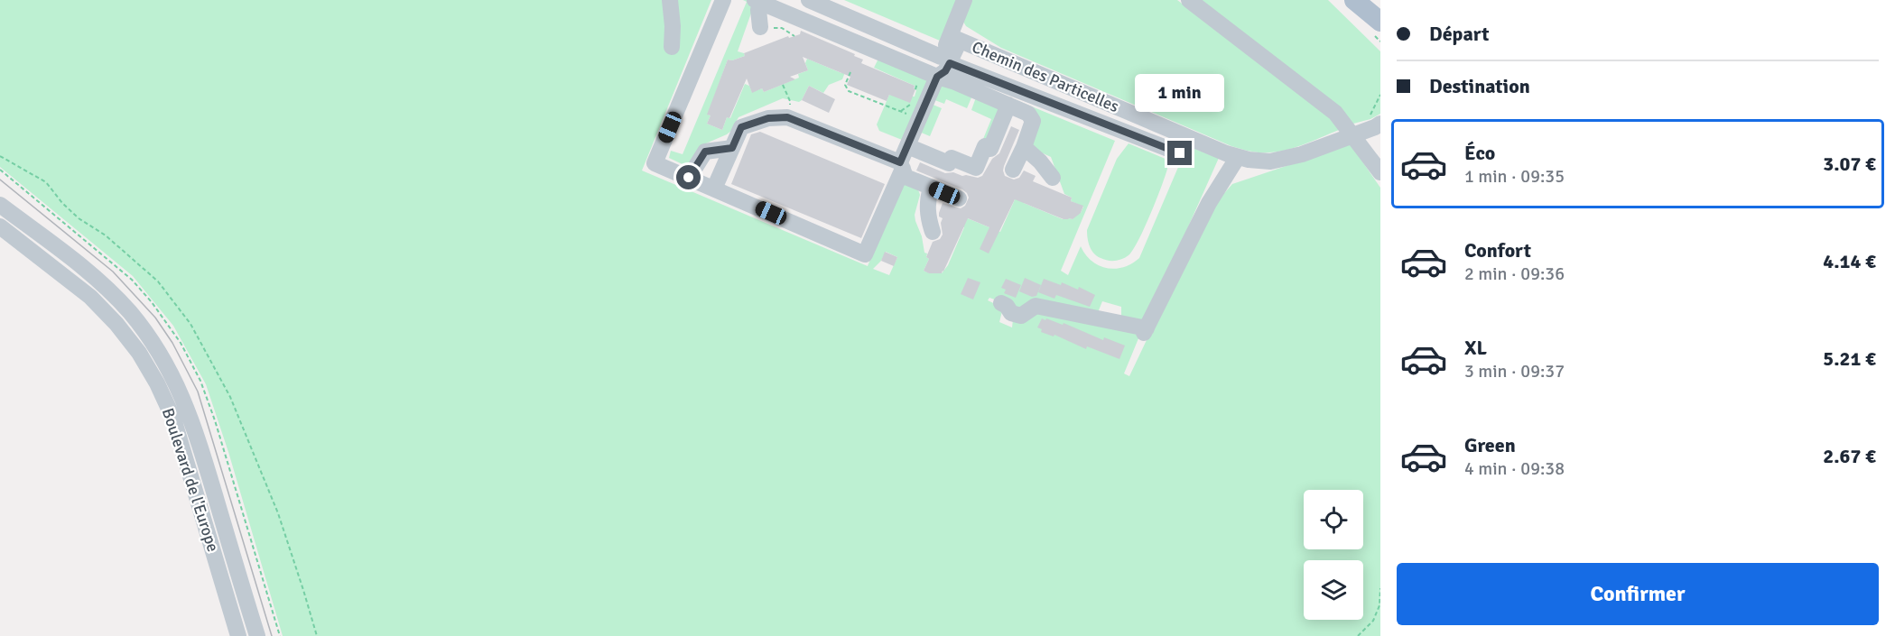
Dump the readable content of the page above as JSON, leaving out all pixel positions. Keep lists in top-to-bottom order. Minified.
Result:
{"streets":{"street":["Chemin des Particelles","Boulevard de l'Europe"]},"page":{"banner":["Départ","Destination"],"bubble":"1 min","list":[{"name":"Éco","note":"1 min · 09:35","value":"3.07 €"},{"name":"Confort","note":"2 min · 09:36","value":"4.14 €"},{"name":"XL","note":"3 min · 09:37","value":"5.21 €"},{"name":"Green","note":"4 min · 09:38","value":"2.67 €"}],"buttons":"Confirmer"}}
